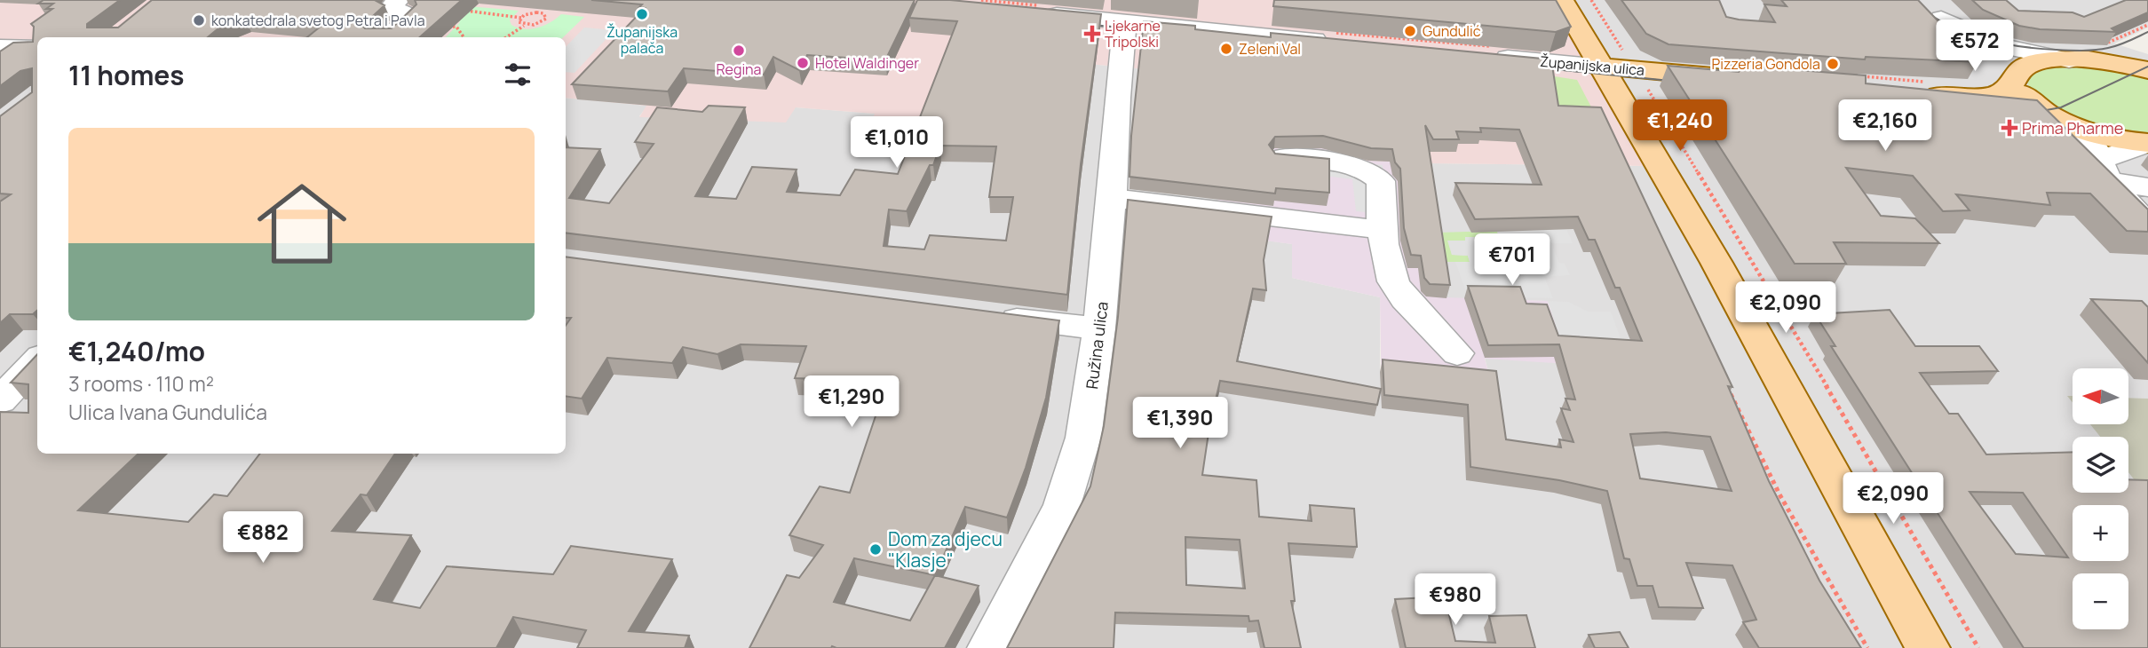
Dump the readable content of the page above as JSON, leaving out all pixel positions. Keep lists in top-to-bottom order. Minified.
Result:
{"streets":{"main road":["Županijska ulica"],"street":["Ružina ulica"]},"places":{"other":["Županijska palača","konkatedrala svetog Petra i Pavla","Gundulić","Zeleni Val","Regina","Hotel Waldinger","Pizzeria Gondola","Dom za djecu \"Klasje\""],"health":["Ljekarne Tripolski","Prima Pharme"]},"north":"left","page":{"price":["€572","€1,240","€2,160","€1,010","€701","€2,090","€1,290","€1,390","€2,090","€882","€980"],"heading":"11 homes","list":[{"name":"€1,240/mo","note":"3 rooms · 110 m² · Ulica Ivana Gundulića"}],"map_buttons":["+","−"]}}
